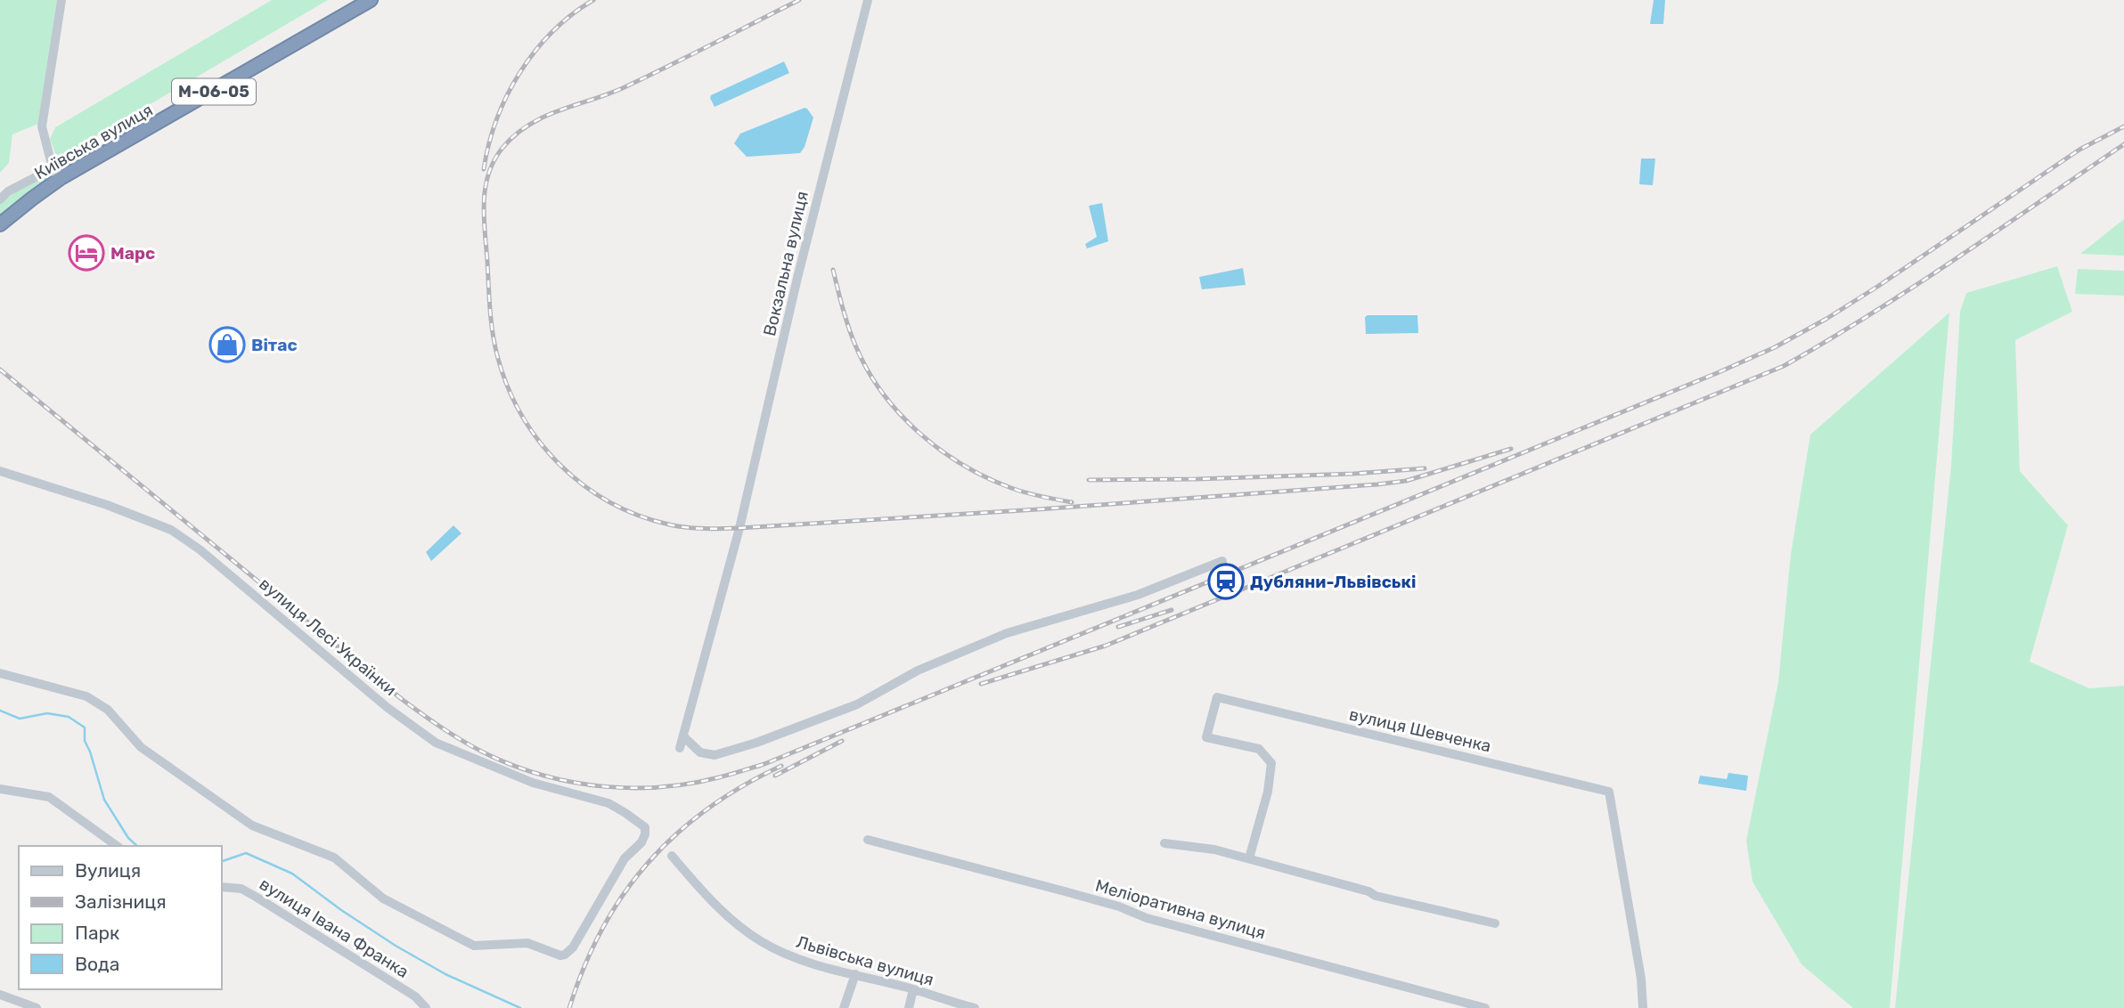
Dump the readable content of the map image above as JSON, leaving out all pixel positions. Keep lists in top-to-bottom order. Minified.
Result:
{"streets":{"highway":["М-06-05","Київська вулиця"],"street":["Вокзальна вулиця","вулиця Лесі Українки","вулиця Шевченка","Меліоративна вулиця","вулиця Івана Франка","Львівська вулиця"]},"places":{"hotel":["Марс"],"shop":["Вітас"],"station":["Дубляни-Львівські"]},"legend":["Вулиця","Залізниця","Парк","Вода"]}
